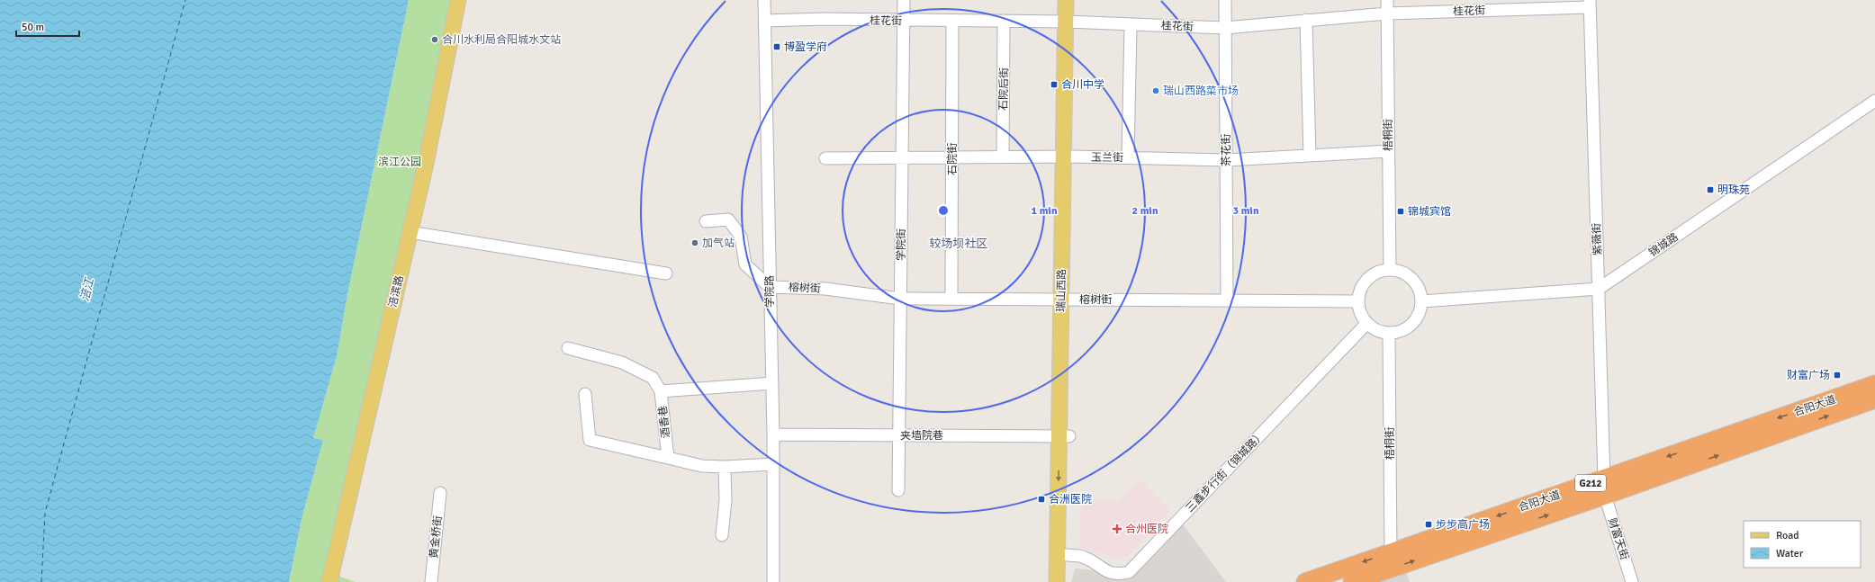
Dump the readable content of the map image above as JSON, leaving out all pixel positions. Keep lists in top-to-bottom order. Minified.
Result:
{"streets":{"highway":["合阳大道","G212"],"main road":["瑞山西路","涪滨路"],"street":["桂花街","石院后街","梧桐街","茶花街","玉兰街","石院街","紫薇街","学院街","锦城路","榕树街","学院路","酒香巷","夹墙院巷","三鑫步行街（锦城路）","黄金桥街","财富天街"]},"crossings":[["桂花街","石院后街"],["桂花街","梧桐街"],["桂花街","茶花街"],["桂花街","石院街"],["桂花街","紫薇街"],["桂花街","学院街"],["桂花街","瑞山西路"],["桂花街","学院路"],["石院后街","玉兰街"],["梧桐街","玉兰街"],["梧桐街","榕树街"],["梧桐街","合阳大道"],["梧桐街","三鑫步行街（锦城路）"],["茶花街","玉兰街"],["茶花街","榕树街"],["玉兰街","石院街"],["玉兰街","学院街"],["玉兰街","瑞山西路"],["石院街","榕树街"],["紫薇街","锦城路"],["紫薇街","合阳大道"],["学院街","榕树街"],["学院街","夹墙院巷"],["榕树街","瑞山西路"],["榕树街","学院路"],["榕树街","三鑫步行街（锦城路）"],["瑞山西路","夹墙院巷"],["瑞山西路","三鑫步行街（锦城路）"],["学院路","酒香巷"],["学院路","夹墙院巷"],["合阳大道","财富天街"]],"districts":["较场坝社区"],"water":["涪江"],"parks":["滨江公园"],"places":{"other":["合川水利局合阳城水文站","瑞山西路菜市场","加气站"],"transit":["博盈学府","合川中学","明珠苑","锦城宾馆","财富广场","合洲医院","步步高广场"],"health":["合州医院"]},"legend":["Road","Water"],"scale_bar":"50 m","rings":["1 min","2 min","3 min"]}
